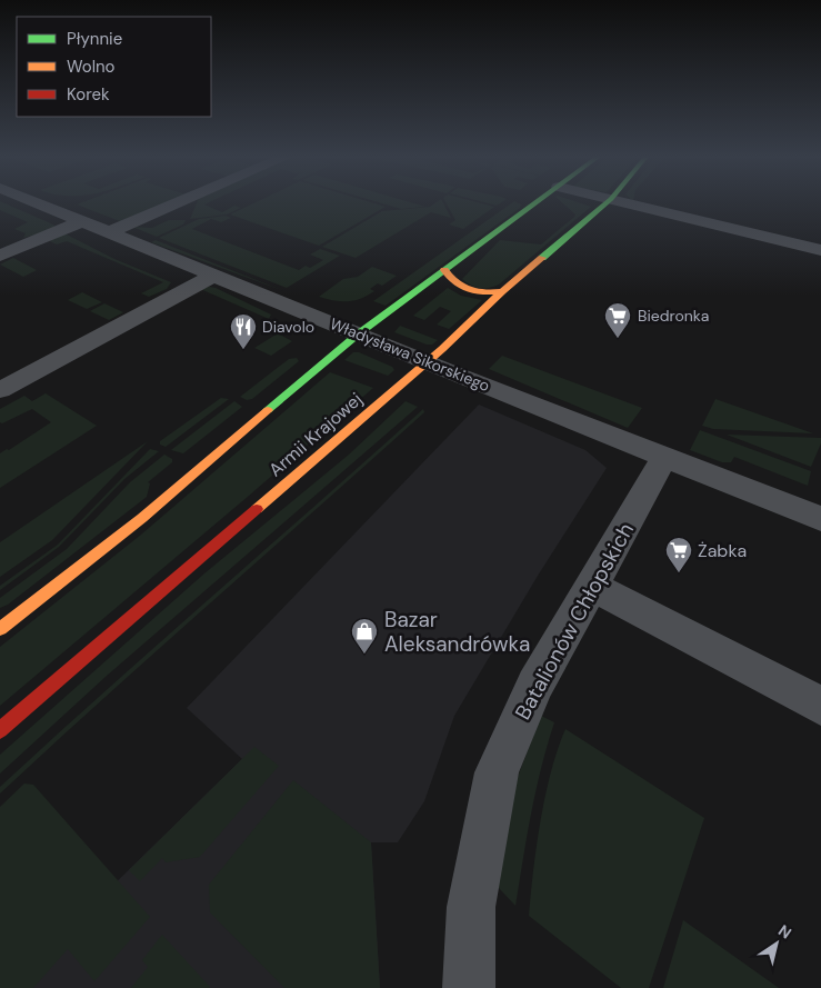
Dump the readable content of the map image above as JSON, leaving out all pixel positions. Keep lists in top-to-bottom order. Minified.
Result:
{"streets":{"main road":["Armii Krajowej"],"street":["Władysława Sikorskiego","Batalionów Chłopskich"]},"crossings":[["Władysława Sikorskiego","Armii Krajowej"],["Władysława Sikorskiego","Batalionów Chłopskich"]],"places":{"supermarket":["Biedronka","Żabka"],"restaurant":["Diavolo"],"shop":["Bazar Aleksandrówka"]},"legend":["Płynnie","Wolno","Korek"],"north":"top right"}
